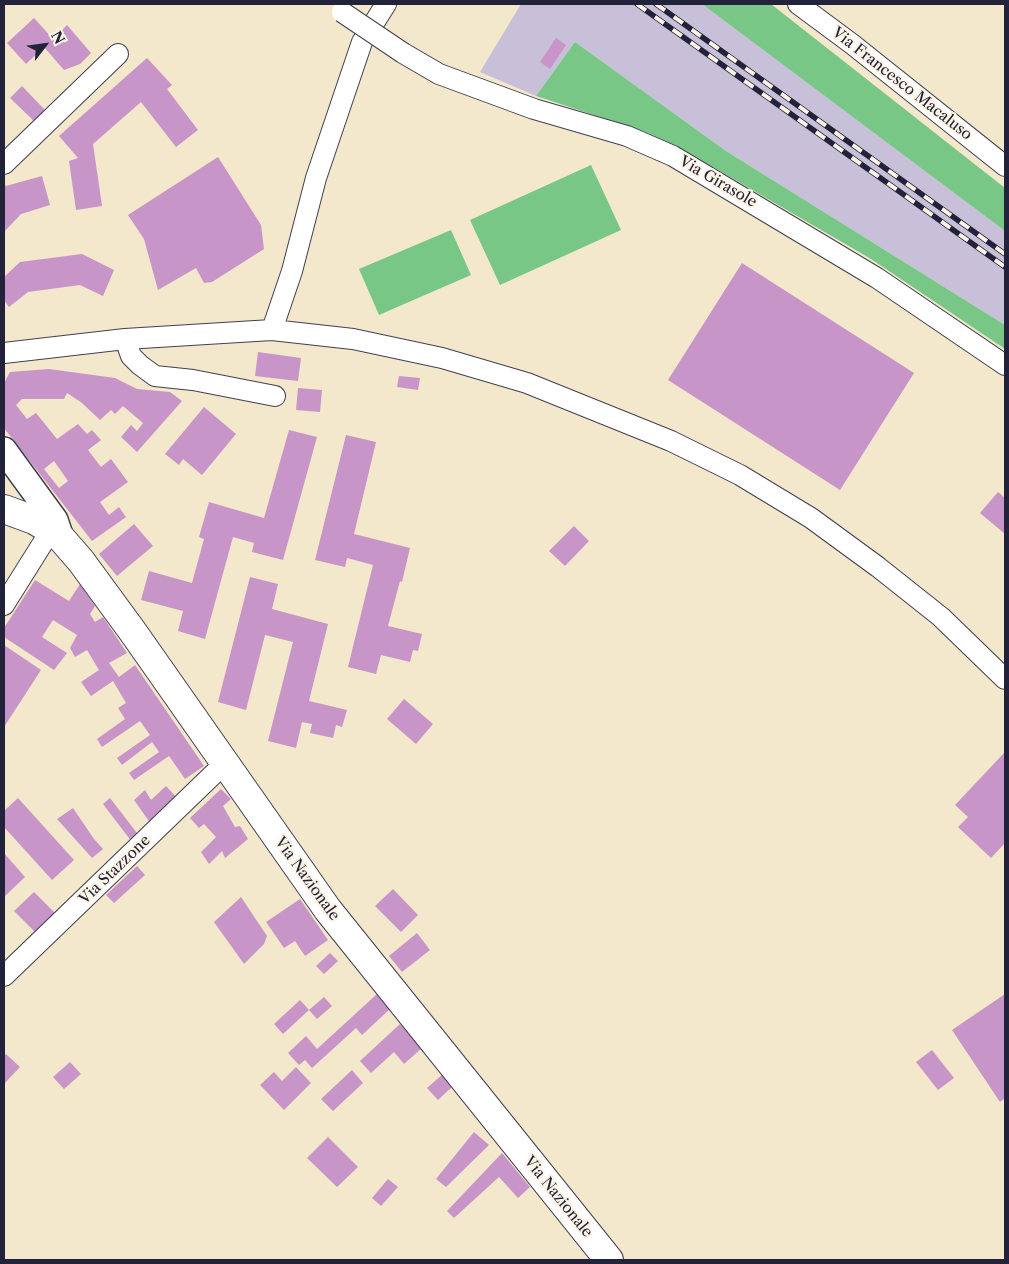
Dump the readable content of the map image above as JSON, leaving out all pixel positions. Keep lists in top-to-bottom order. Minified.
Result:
{"streets":{"main road":["Via Nazionale"],"street":["Via Francesco Macaluso","Via Girasole","Via Stazzone"]},"crossings":[["Via Stazzone","Via Nazionale"]],"north":"top right"}
